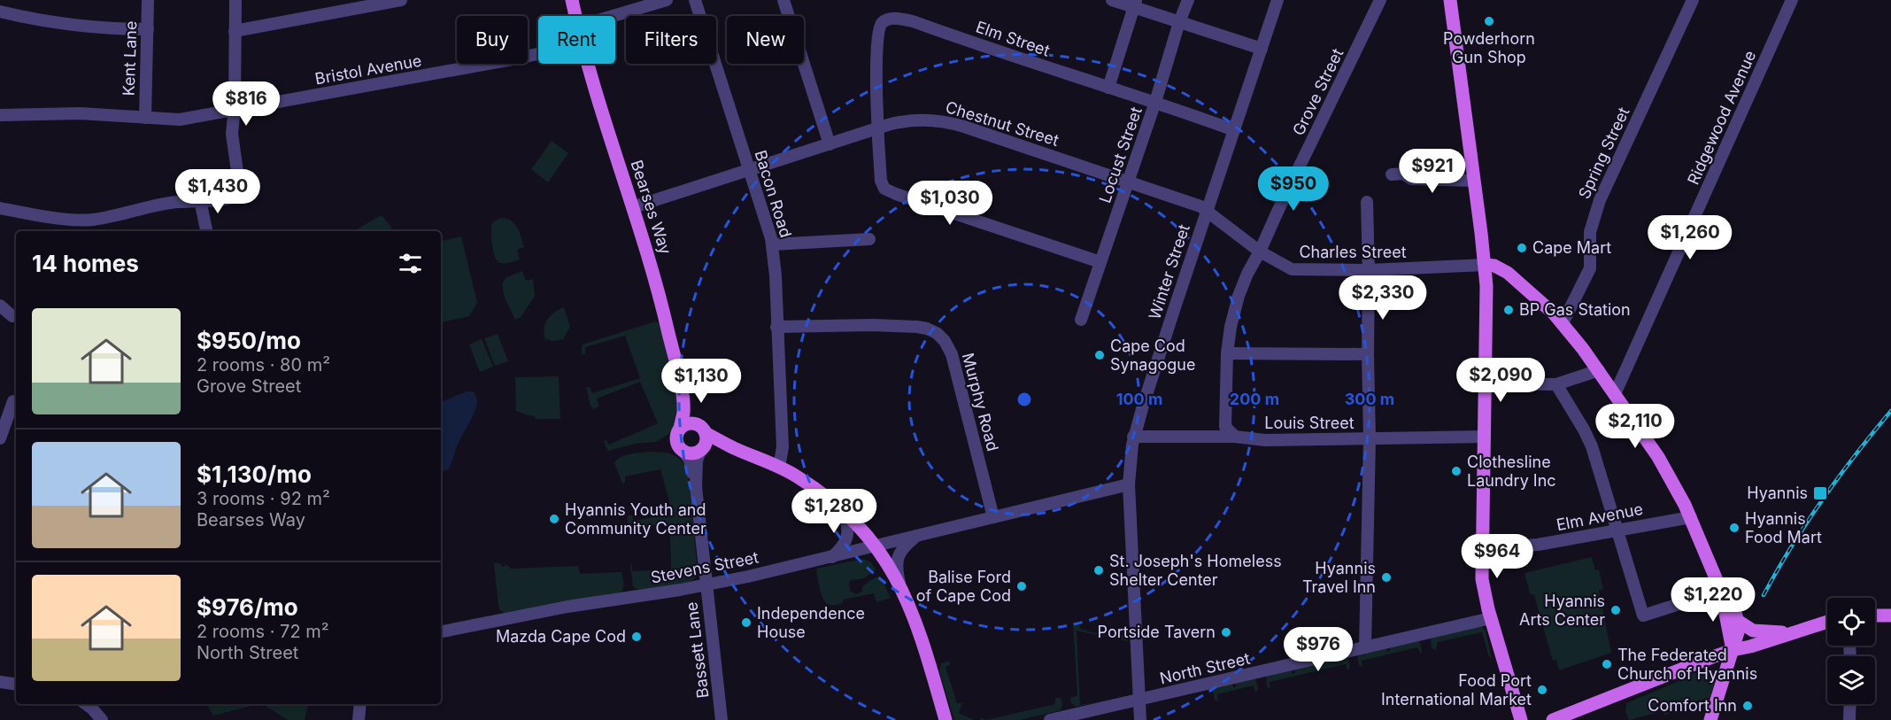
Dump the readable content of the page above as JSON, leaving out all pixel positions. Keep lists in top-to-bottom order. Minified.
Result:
{"streets":{"main road":["Bearses Way"],"street":["Elm Street","Kent Lane","Bristol Avenue","Grove Street","Ridgewood Avenue","Chestnut Street","Spring Street","Locust Street","Bacon Road","Charles Street","Winter Street","Murphy Road","Louis Street","Elm Avenue","Stevens Street","Bassett Lane","North Street"]},"crossings":[["Elm Street","Chestnut Street"],["Elm Street","Locust Street"],["Elm Street","Winter Street"],["Kent Lane","Bristol Avenue"],["Grove Street","Charles Street"],["Grove Street","Louis Street"],["Chestnut Street","Locust Street"],["Chestnut Street","Bacon Road"],["Chestnut Street","Bearses Way"],["Chestnut Street","Charles Street"],["Chestnut Street","Winter Street"],["Bacon Road","Murphy Road"],["Bearses Way","Bassett Lane"],["Charles Street","Winter Street"],["Winter Street","Louis Street"],["Winter Street","Stevens Street"],["Winter Street","North Street"],["Murphy Road","Stevens Street"],["Stevens Street","Bassett Lane"]],"places":{"other":["Powderhorn Gun Shop","Cape Mart","BP Gas Station","Cape Cod Synagogue","Clothesline Laundry Inc","Hyannis Youth and Community Center","Hyannis Food Mart","St. Joseph's Homeless Shelter Center","Hyannis Travel Inn","Balise Ford of Cape Cod","Hyannis Arts Center","Independence House","Portside Tavern","Mazda Cape Cod","The Federated Church of Hyannis","Food Port International Market","Comfort Inn"],"transit":["Hyannis"]},"page":{"chip":["Buy","Rent","Filters","New"],"price":["$816","$921","$950","$1,430","$1,030","$1,260","$2,330","$2,090","$1,130","$2,110","$1,280","$964","$1,220","$976"],"heading":"14 homes","list":[{"name":"$950/mo","note":"2 rooms · 80 m² · Grove Street"},{"name":"$1,130/mo","note":"3 rooms · 92 m² · Bearses Way"},{"name":"$976/mo","note":"2 rooms · 72 m² · North Street"}]},"rings":["100 m","200 m","300 m"]}
